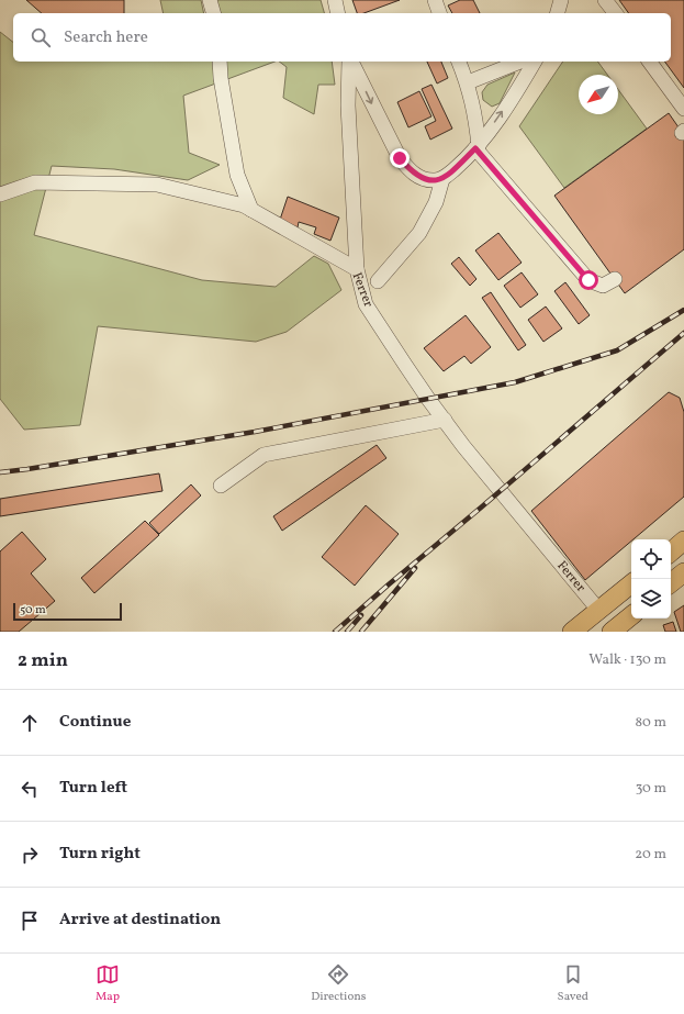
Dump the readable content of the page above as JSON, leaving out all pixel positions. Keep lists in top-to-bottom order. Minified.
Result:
{"streets":{"street":["Ferrer"]},"scale_bar":"50 m","north":"bottom left","page":{"search":"Search here","scale":"50 m","heading":["2 min","Walk · 130 m"],"list":[["Continue","80 m"],["Turn left","30 m"],["Turn right","20 m"],"Arrive at destination"],"nav":["Map","Directions","Saved"]}}
